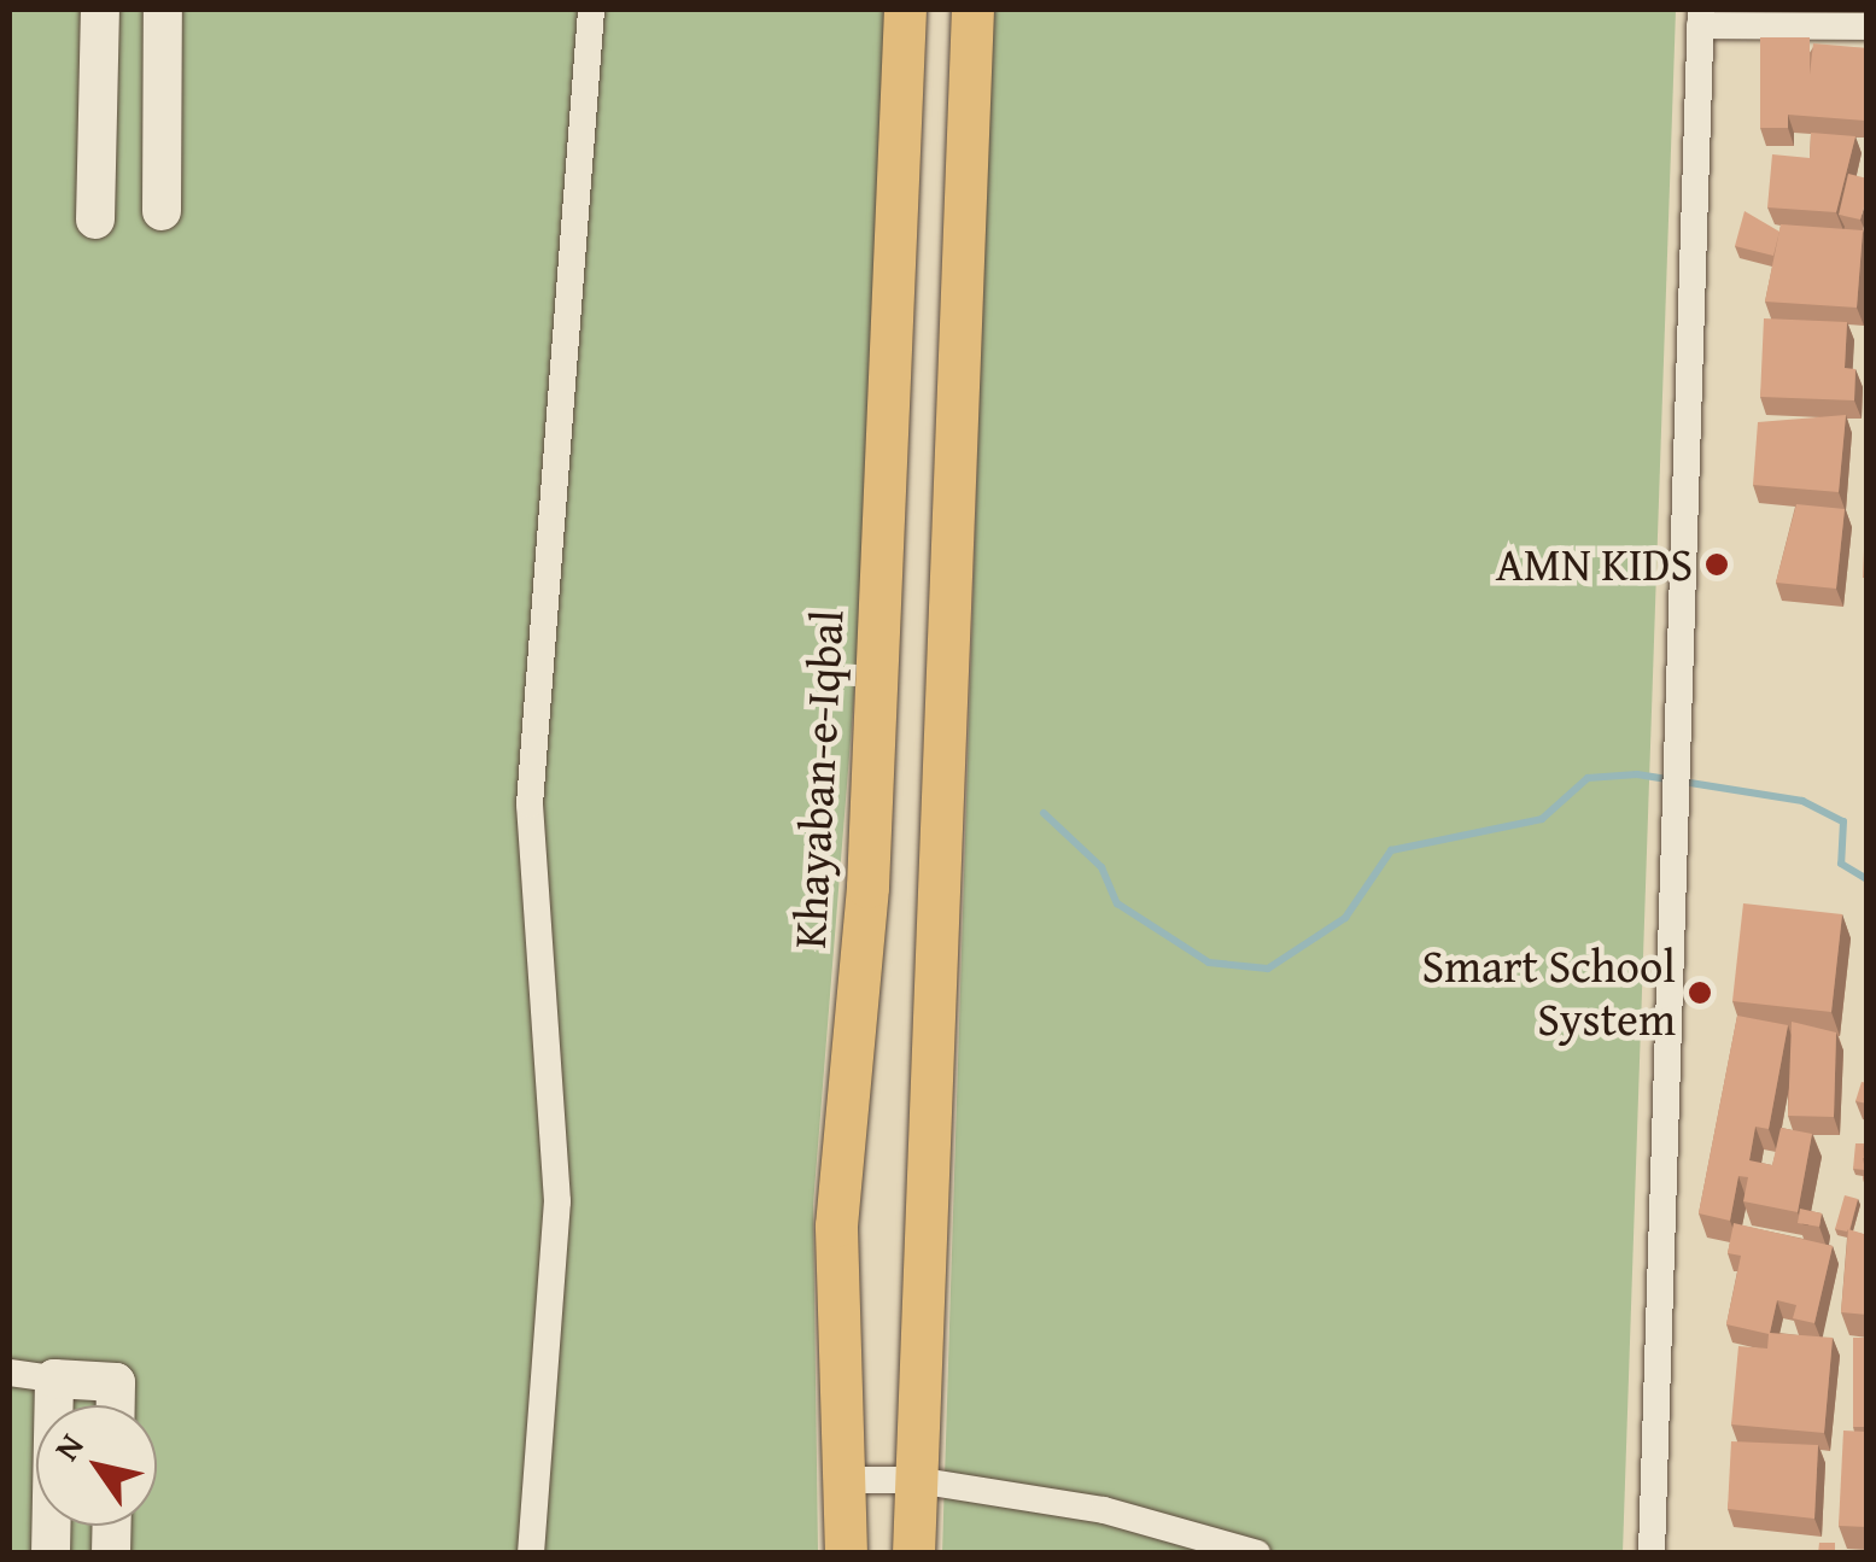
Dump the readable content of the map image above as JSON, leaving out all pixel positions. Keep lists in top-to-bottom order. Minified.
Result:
{"streets":{"main road":["Khayaban-e-Iqbal"]},"places":["AMN KIDS","Smart School System"],"north":"top left"}
